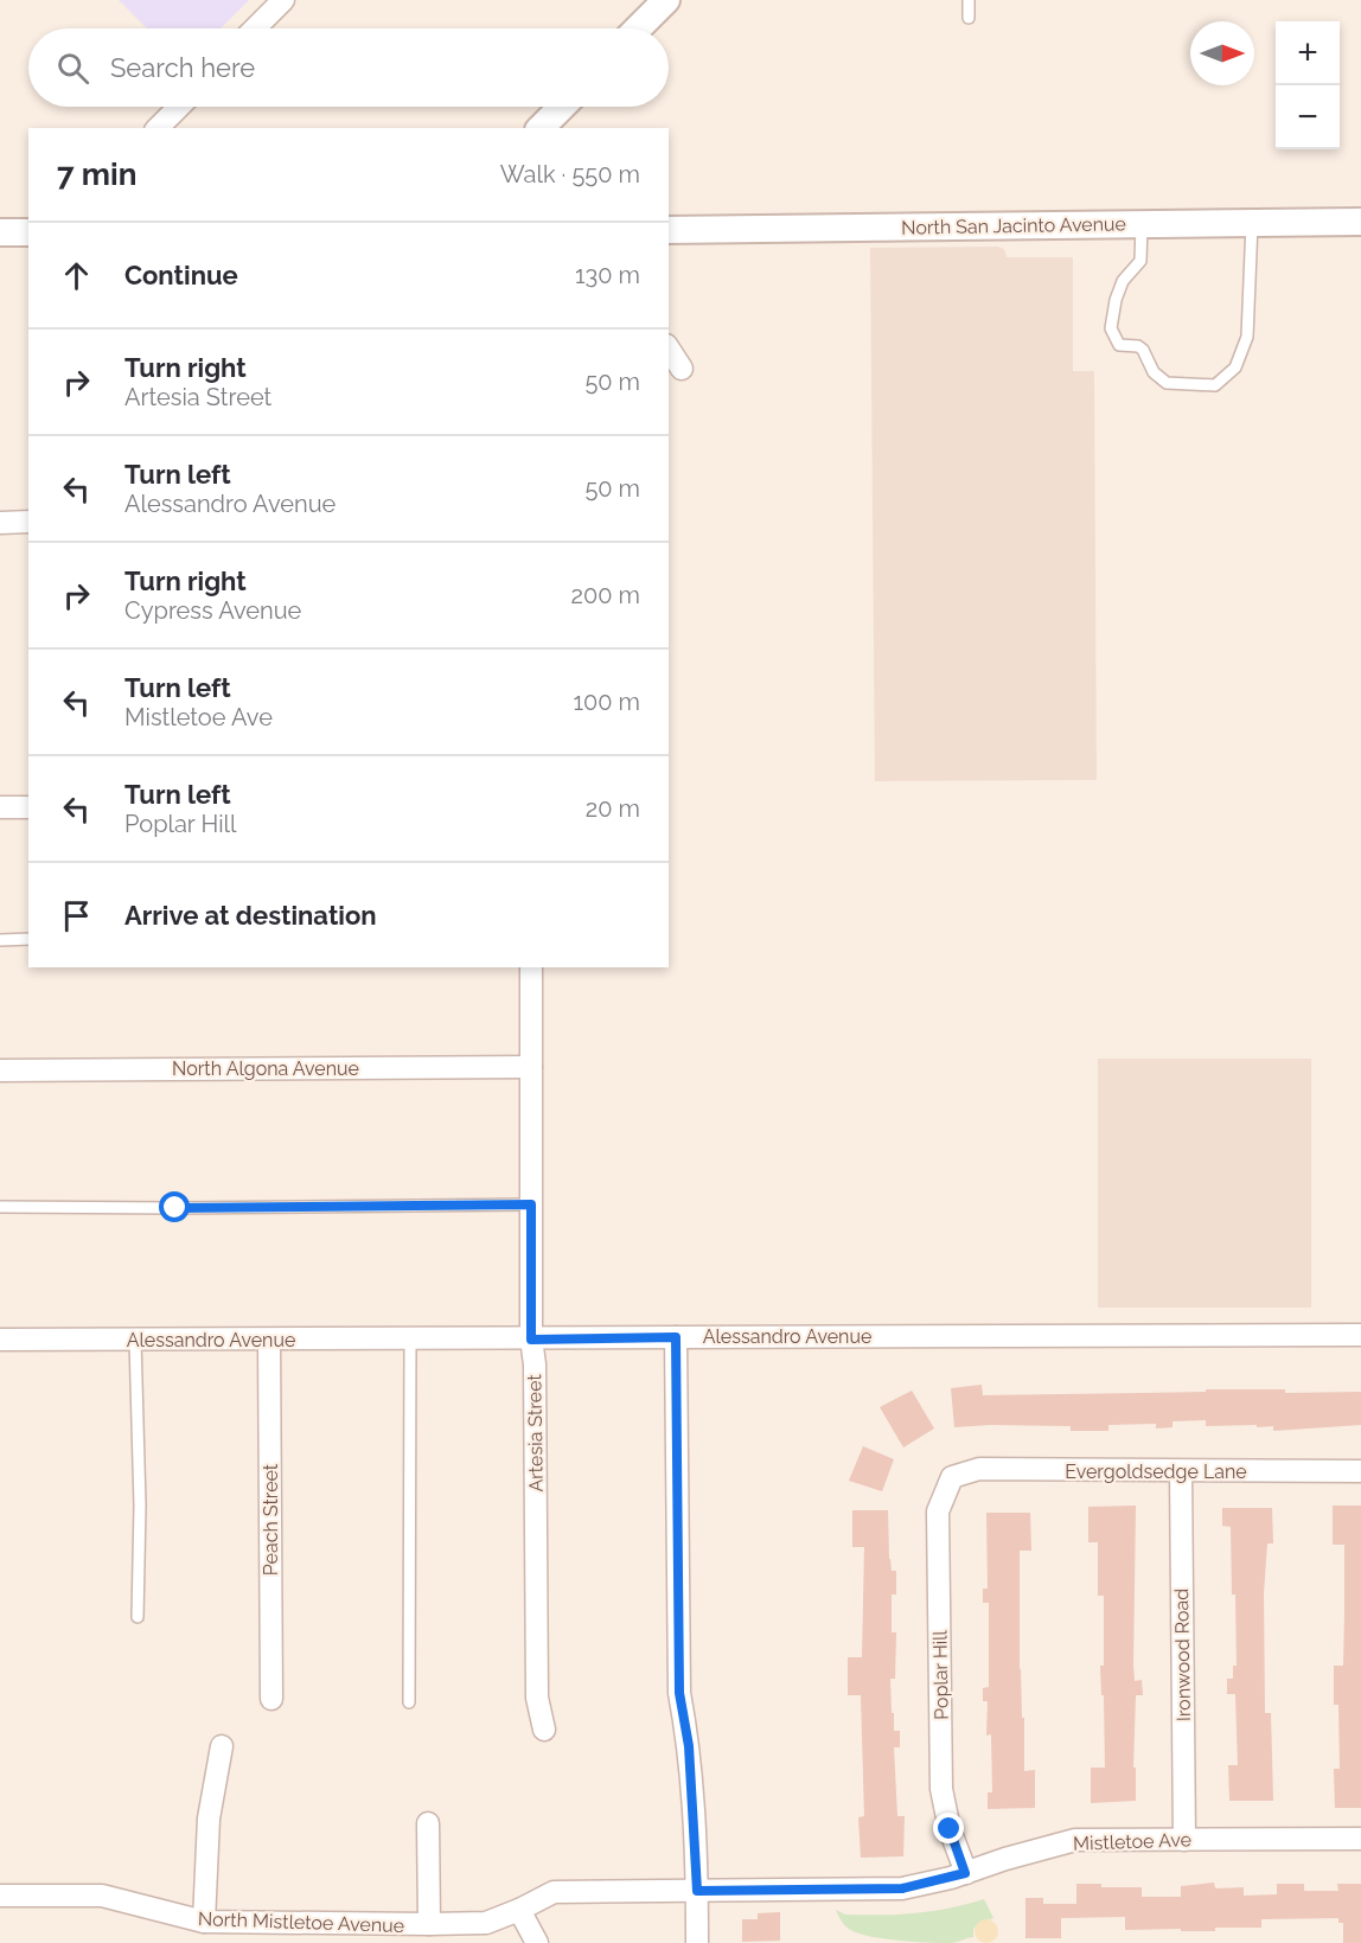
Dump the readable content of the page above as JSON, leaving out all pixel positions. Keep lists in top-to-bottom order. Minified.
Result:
{"streets":{"street":["North San Jacinto Avenue","North Algona Avenue","Alessandro Avenue","Artesia Street","Evergoldsedge Lane","Peach Street","Ironwood Road","Poplar Hill","Mistletoe Ave","North Mistletoe Avenue"]},"crossings":[["North Algona Avenue","Artesia Street"],["Alessandro Avenue","Artesia Street"],["Alessandro Avenue","Peach Street"],["Evergoldsedge Lane","Ironwood Road"],["Evergoldsedge Lane","Poplar Hill"],["Ironwood Road","Mistletoe Ave"],["Poplar Hill","Mistletoe Ave"],["Mistletoe Ave","North Mistletoe Avenue"]],"north":"right","page":{"map_buttons":["+","−"],"search":"Search here","heading":["7 min","Walk · 550 m"],"list":[["Continue","130 m"],["Turn right","Artesia Street","50 m"],["Turn left","Alessandro Avenue","50 m"],["Turn right","Cypress Avenue","200 m"],["Turn left","Mistletoe Ave","100 m"],["Turn left","Poplar Hill","20 m"],"Arrive at destination"]}}
